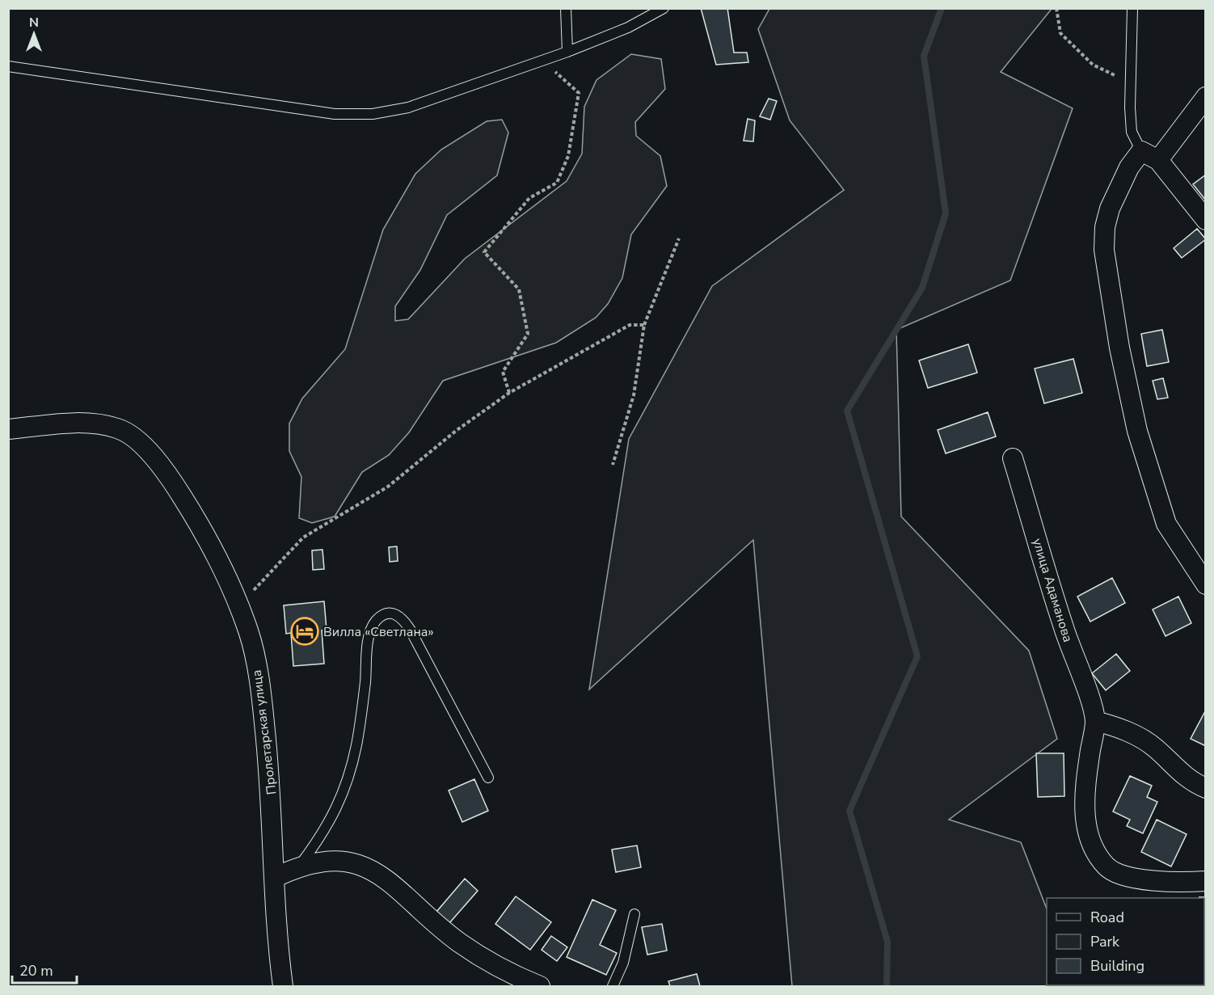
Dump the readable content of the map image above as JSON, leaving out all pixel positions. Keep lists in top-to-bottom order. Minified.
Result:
{"streets":{"street":["улица Адаманова","Пролетарская улица"]},"places":{"hotel":["Вилла «Светлана»"]},"legend":["Road","Park","Building"],"scale_bar":"20 m","north":"top"}
